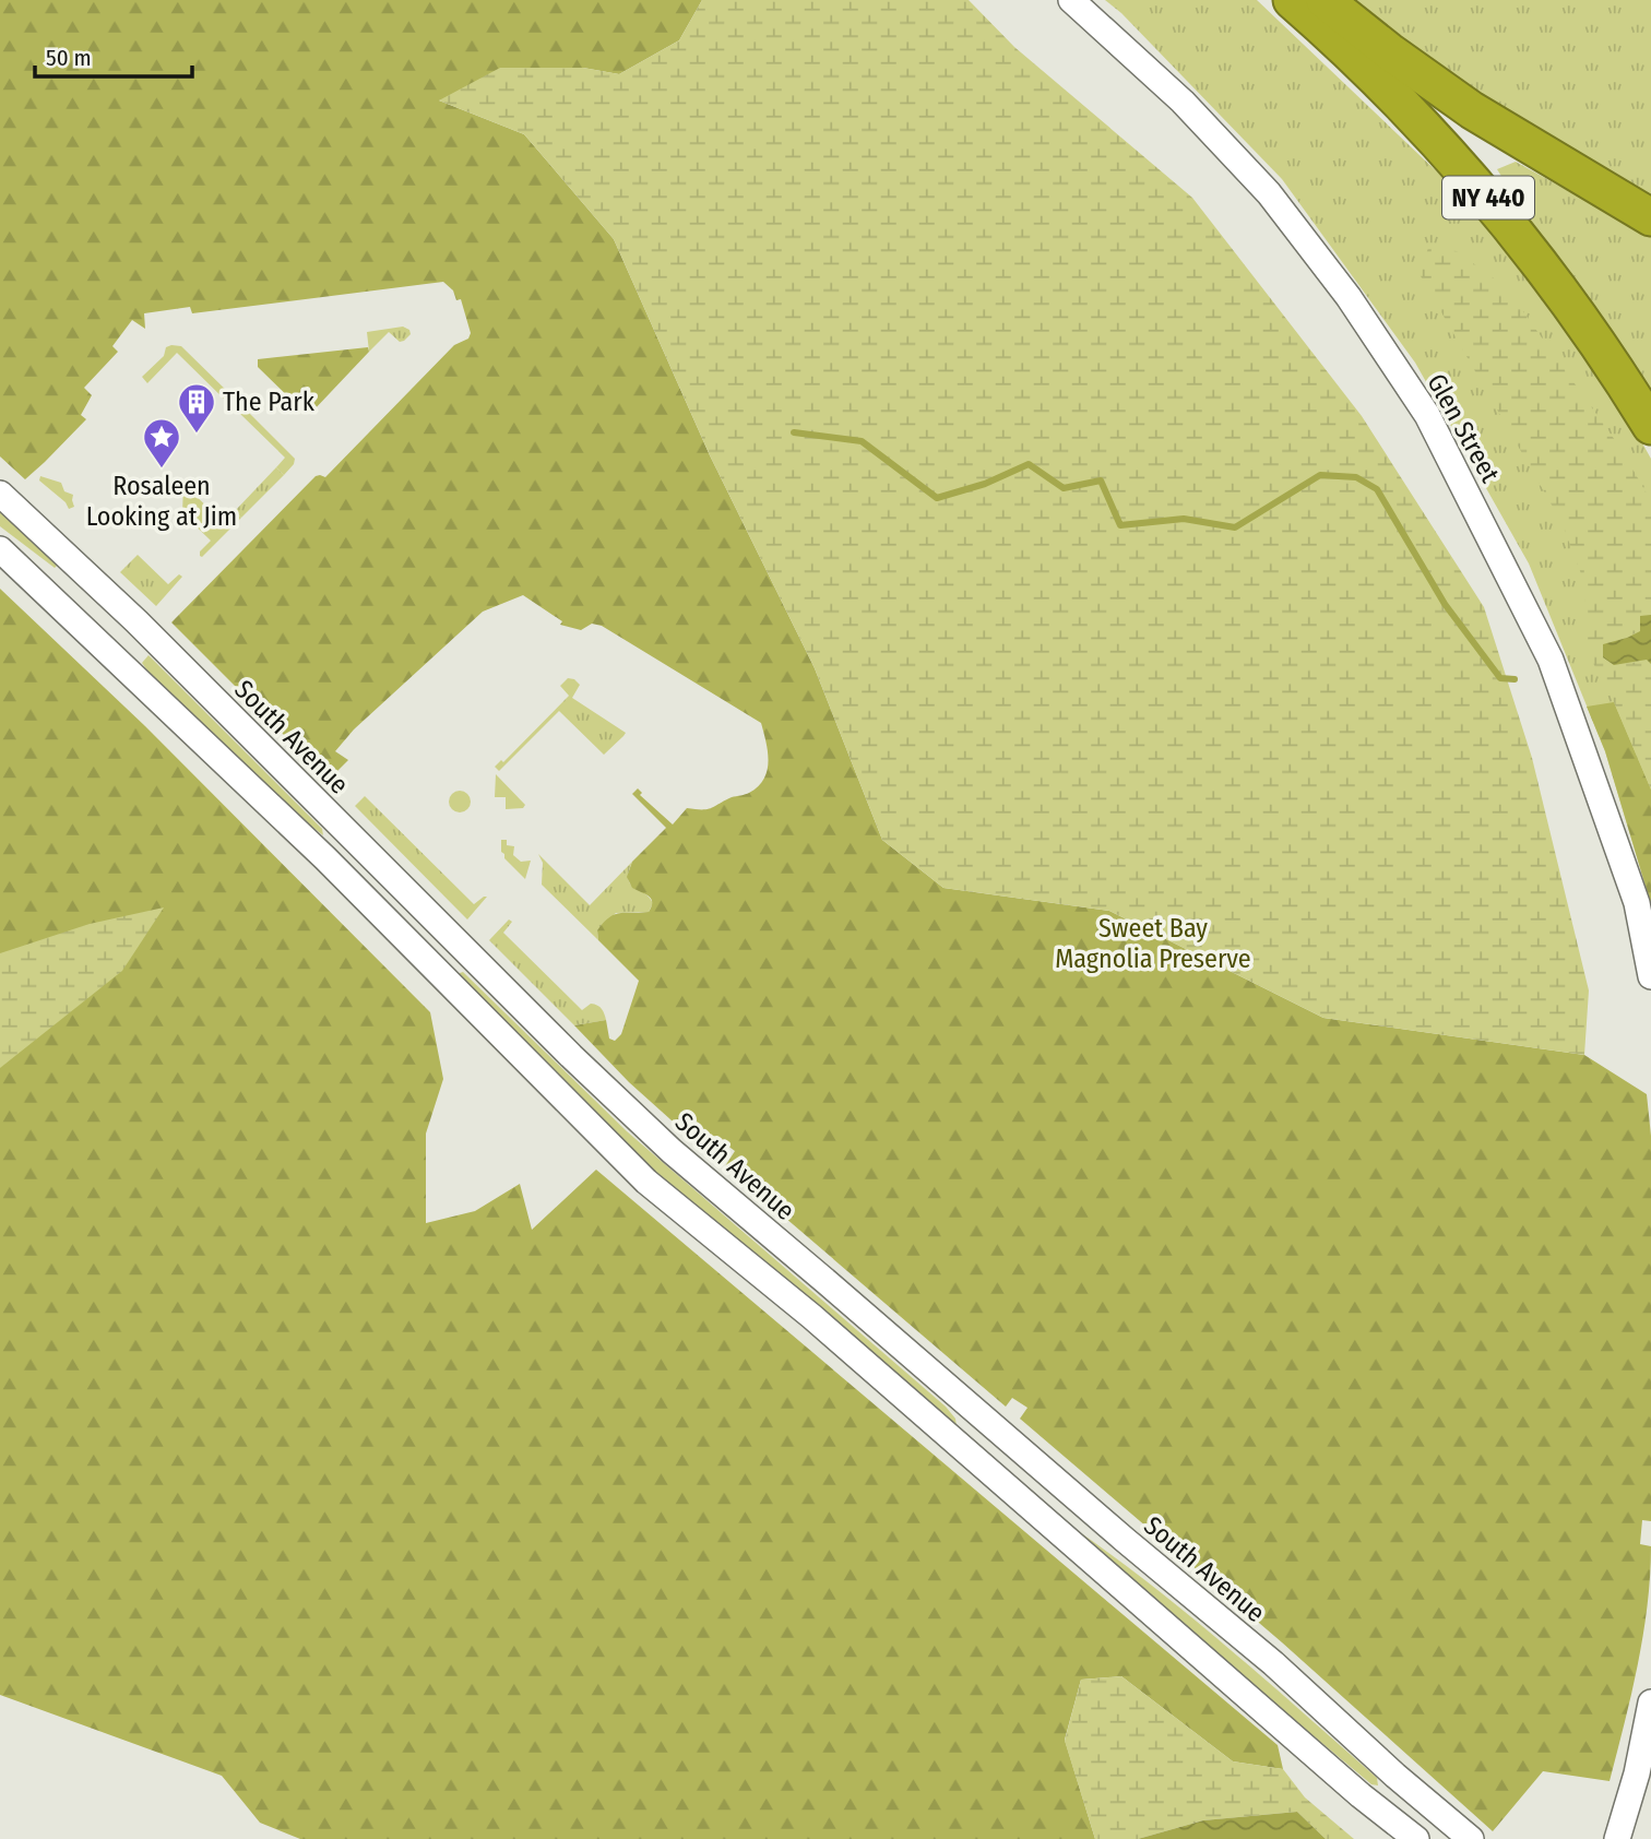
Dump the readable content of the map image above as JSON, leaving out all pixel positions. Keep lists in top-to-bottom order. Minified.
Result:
{"streets":{"highway":["NY 440"],"street":["Glen Street","South Avenue"]},"parks":["Sweet Bay Magnolia Preserve"],"places":{"building":["The Park"],"place":["Rosaleen Looking at Jim"]},"scale_bar":"50 m"}
